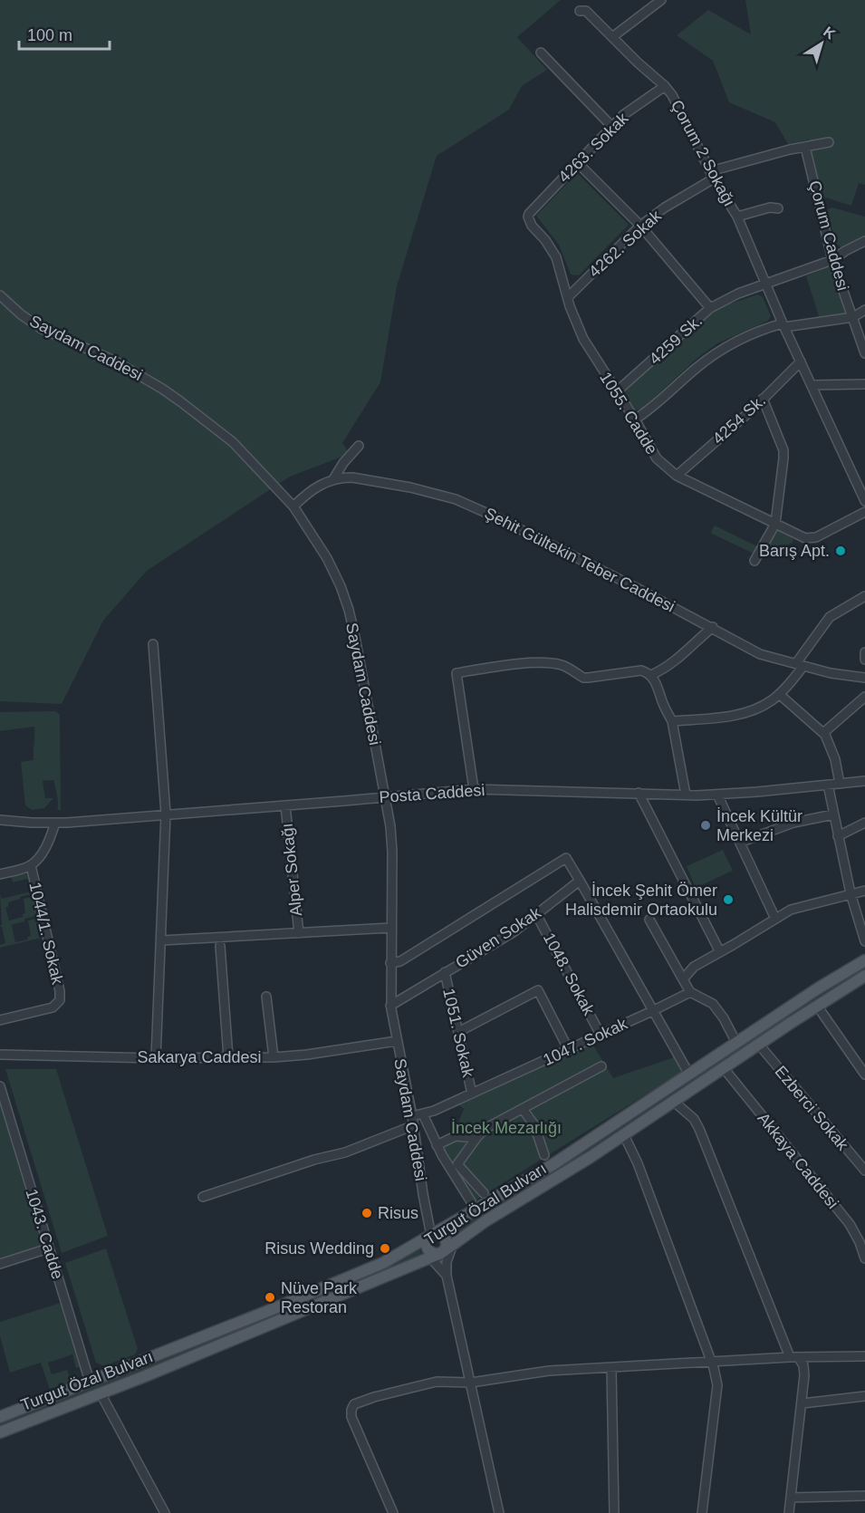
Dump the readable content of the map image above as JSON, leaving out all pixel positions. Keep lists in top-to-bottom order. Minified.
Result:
{"streets":{"main road":["Turgut Özal Bulvarı"],"street":["4263. Sokak","Çorum 2 Sokağı","Çorum Caddesi","4262. Sokak","4259 Sk.","Saydam Caddesi","1055. Cadde","4254 Sk.","Şehit Gültekin Teber Caddesi","Posta Caddesi","Alper Sokağı","1044/1. Sokak","Güven Sokak","1048. Sokak","1051. Sokak","1047. Sokak","Sakarya Caddesi","Ezberci Sokak","Akkaya Caddesi","1043. Cadde"]},"crossings":[["4263. Sokak","Çorum 2 Sokağı"],["4263. Sokak","1055. Cadde"],["Çorum 2 Sokağı","4262. Sokak"],["Çorum 2 Sokağı","4259 Sk."],["Çorum 2 Sokağı","4254 Sk."],["Çorum Caddesi","4262. Sokak"],["Çorum Caddesi","4259 Sk."],["4262. Sokak","1055. Cadde"],["4259 Sk.","1055. Cadde"],["Saydam Caddesi","Şehit Gültekin Teber Caddesi"],["Saydam Caddesi","Posta Caddesi"],["Saydam Caddesi","Güven Sokak"],["Saydam Caddesi","1047. Sokak"],["Saydam Caddesi","Sakarya Caddesi"],["Saydam Caddesi","Turgut Özal Bulvarı"],["1055. Cadde","4254 Sk."],["Posta Caddesi","Alper Sokağı"],["Güven Sokak","1048. Sokak"],["Güven Sokak","1051. Sokak"],["1048. Sokak","1047. Sokak"],["1051. Sokak","1047. Sokak"],["Ezberci Sokak","Turgut Özal Bulvarı"],["Akkaya Caddesi","Turgut Özal Bulvarı"],["Turgut Özal Bulvarı","1043. Cadde"]],"parks":["İncek Mezarlığı"],"places":["Barış Apt.","İncek Kültür Merkezi","İncek Şehit Ömer Halisdemir Ortaokulu","Risus","Risus Wedding","Nüve Park Restoran"],"scale_bar":"100 m","north":"top right"}
